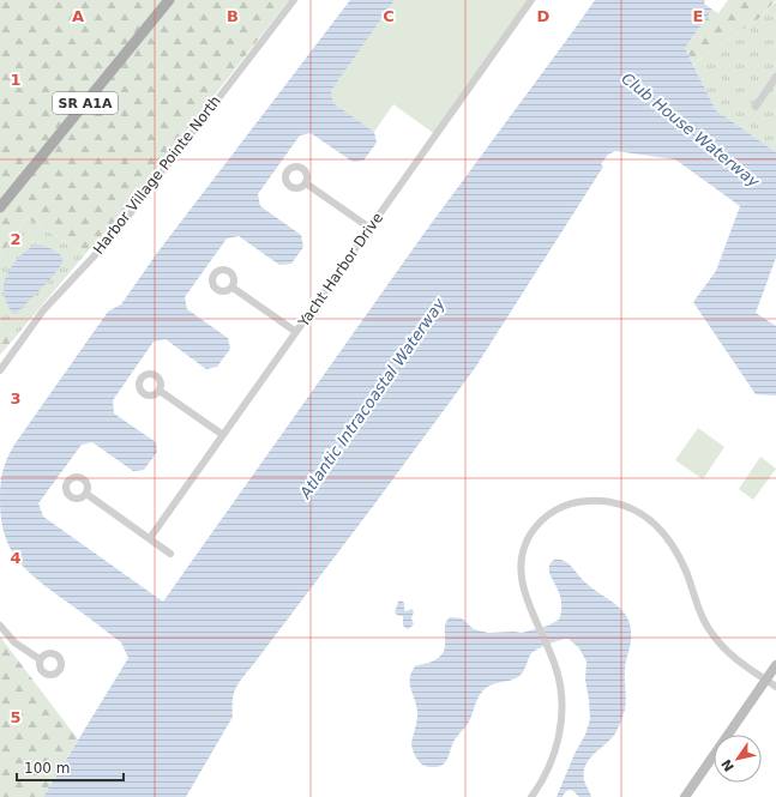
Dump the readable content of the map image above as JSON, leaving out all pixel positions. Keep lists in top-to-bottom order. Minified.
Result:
{"streets":{"main road":["SR A1A"],"street":["Harbor Village Pointe North","Yacht Harbor Drive"]},"water":["Club House Waterway","Atlantic Intracoastal Waterway"],"scale_bar":"100 m","north":"bottom left","grid":{"columns":["A","B","C","D","E"],"rows":["1","2","3","4","5"]}}
